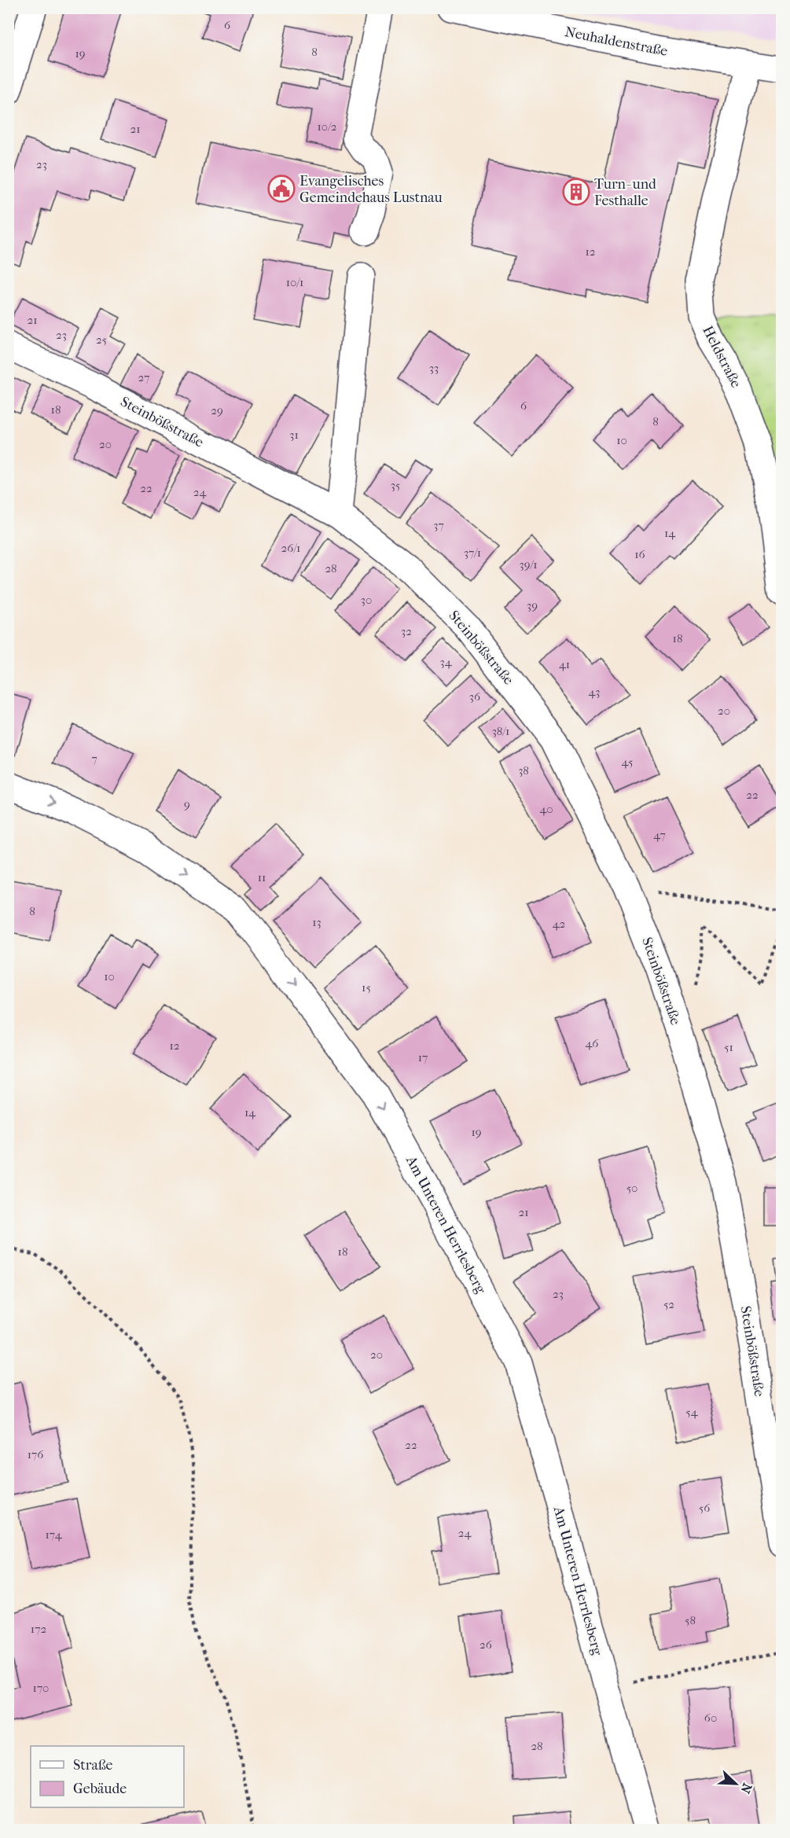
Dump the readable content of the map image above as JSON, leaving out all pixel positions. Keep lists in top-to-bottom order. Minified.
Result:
{"streets":{"street":["Neuhaldenstraße","Heldstraße","Steinbößstraße","Am Unteren Herrlesberg"]},"crossings":[["Neuhaldenstraße","Heldstraße"]],"one_way":["Am Unteren Herrlesberg"],"places":{"public building":["Evangelisches Gemeindehaus Lustnau"],"building":["Turn- und Festhalle"]},"house_numbers":["6","8","19","10/2","21","23","12","10/1","21","23","25","33","27","6","18","29","8","31","10","20","35","22","24","37","14","26/1","37/1","16","39/1","28","30","39","32","18","34","41","43","36","20","38/1","7","45","38","22","9","40","47","11","8","13","42","10","15","46","12","51","17","14","19","50","21","18","23","52","20","54","22","176","56","24","174","58","172","26","170","60","28"],"legend":["Straße","Gebäude"],"north":"bottom right"}
